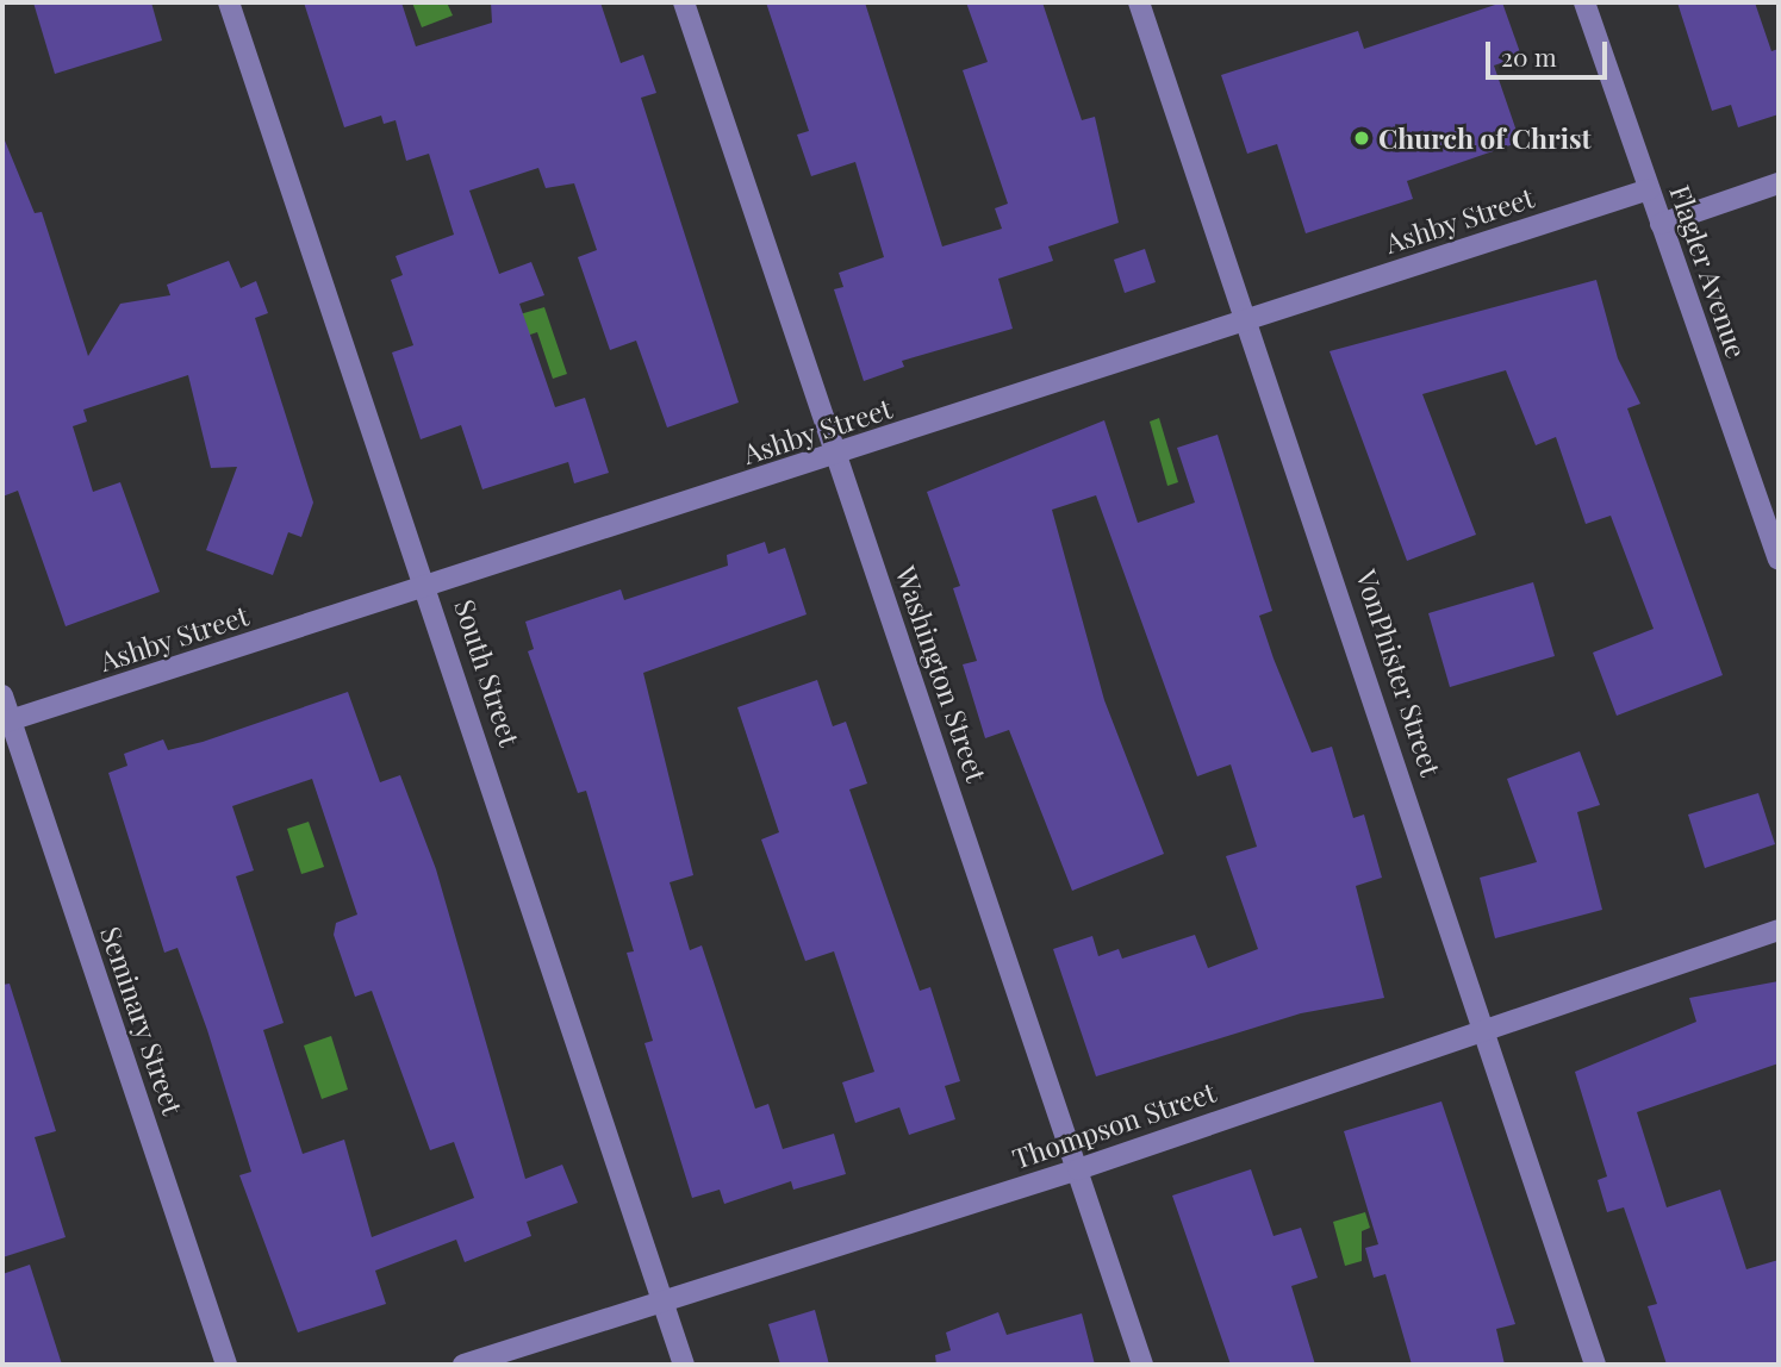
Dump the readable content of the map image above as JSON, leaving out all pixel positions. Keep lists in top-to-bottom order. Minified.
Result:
{"streets":{"street":["Ashby Street","Flagler Avenue","South Street","VonPhister Street","Washington Street","Seminary Street","Thompson Street"]},"crossings":[["Ashby Street","Flagler Avenue"],["Ashby Street","South Street"],["Ashby Street","VonPhister Street"],["Ashby Street","Washington Street"],["Ashby Street","Seminary Street"],["South Street","Thompson Street"],["VonPhister Street","Thompson Street"],["Washington Street","Thompson Street"]],"places":["Church of Christ"],"scale_bar":"20 m"}
